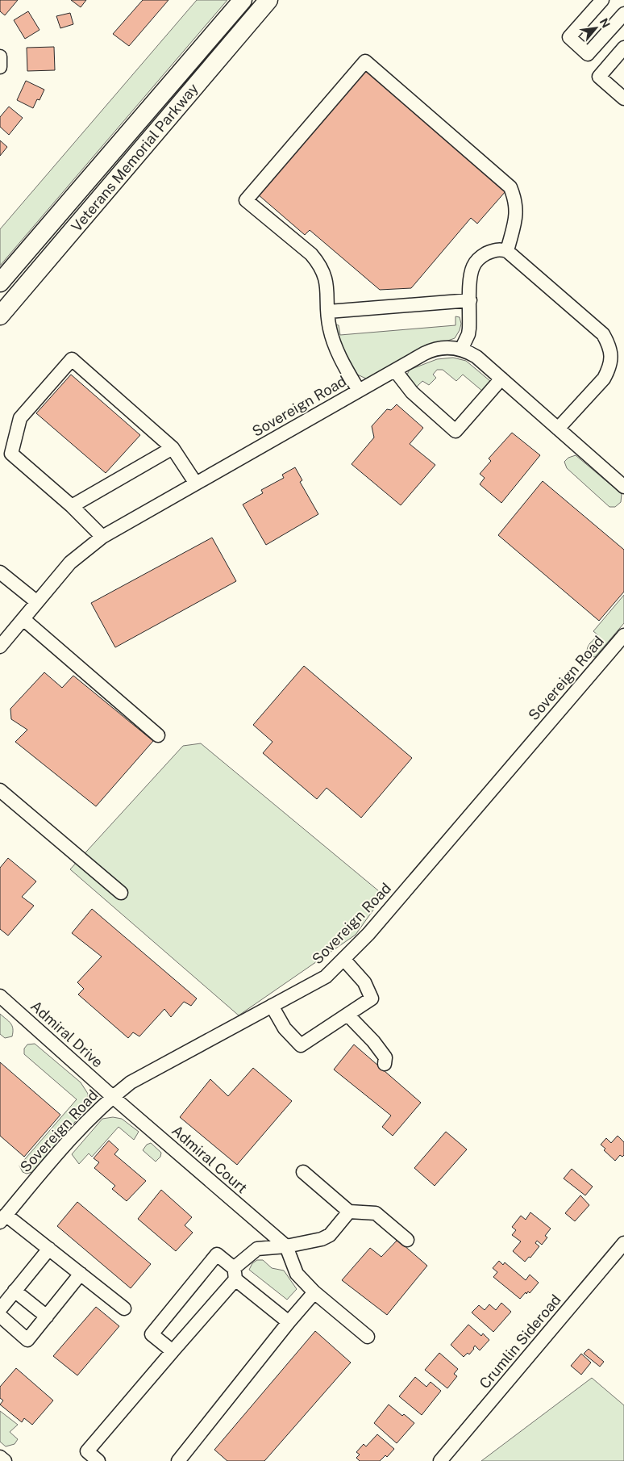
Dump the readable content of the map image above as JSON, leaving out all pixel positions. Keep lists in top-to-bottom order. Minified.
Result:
{"streets":{"highway":["Veterans Memorial Parkway"],"street":["Sovereign Road","Admiral Drive","Admiral Court","Crumlin Sideroad"]},"crossings":[["Sovereign Road","Admiral Drive"],["Sovereign Road","Admiral Court"],["Admiral Drive","Admiral Court"]],"north":"top right"}
